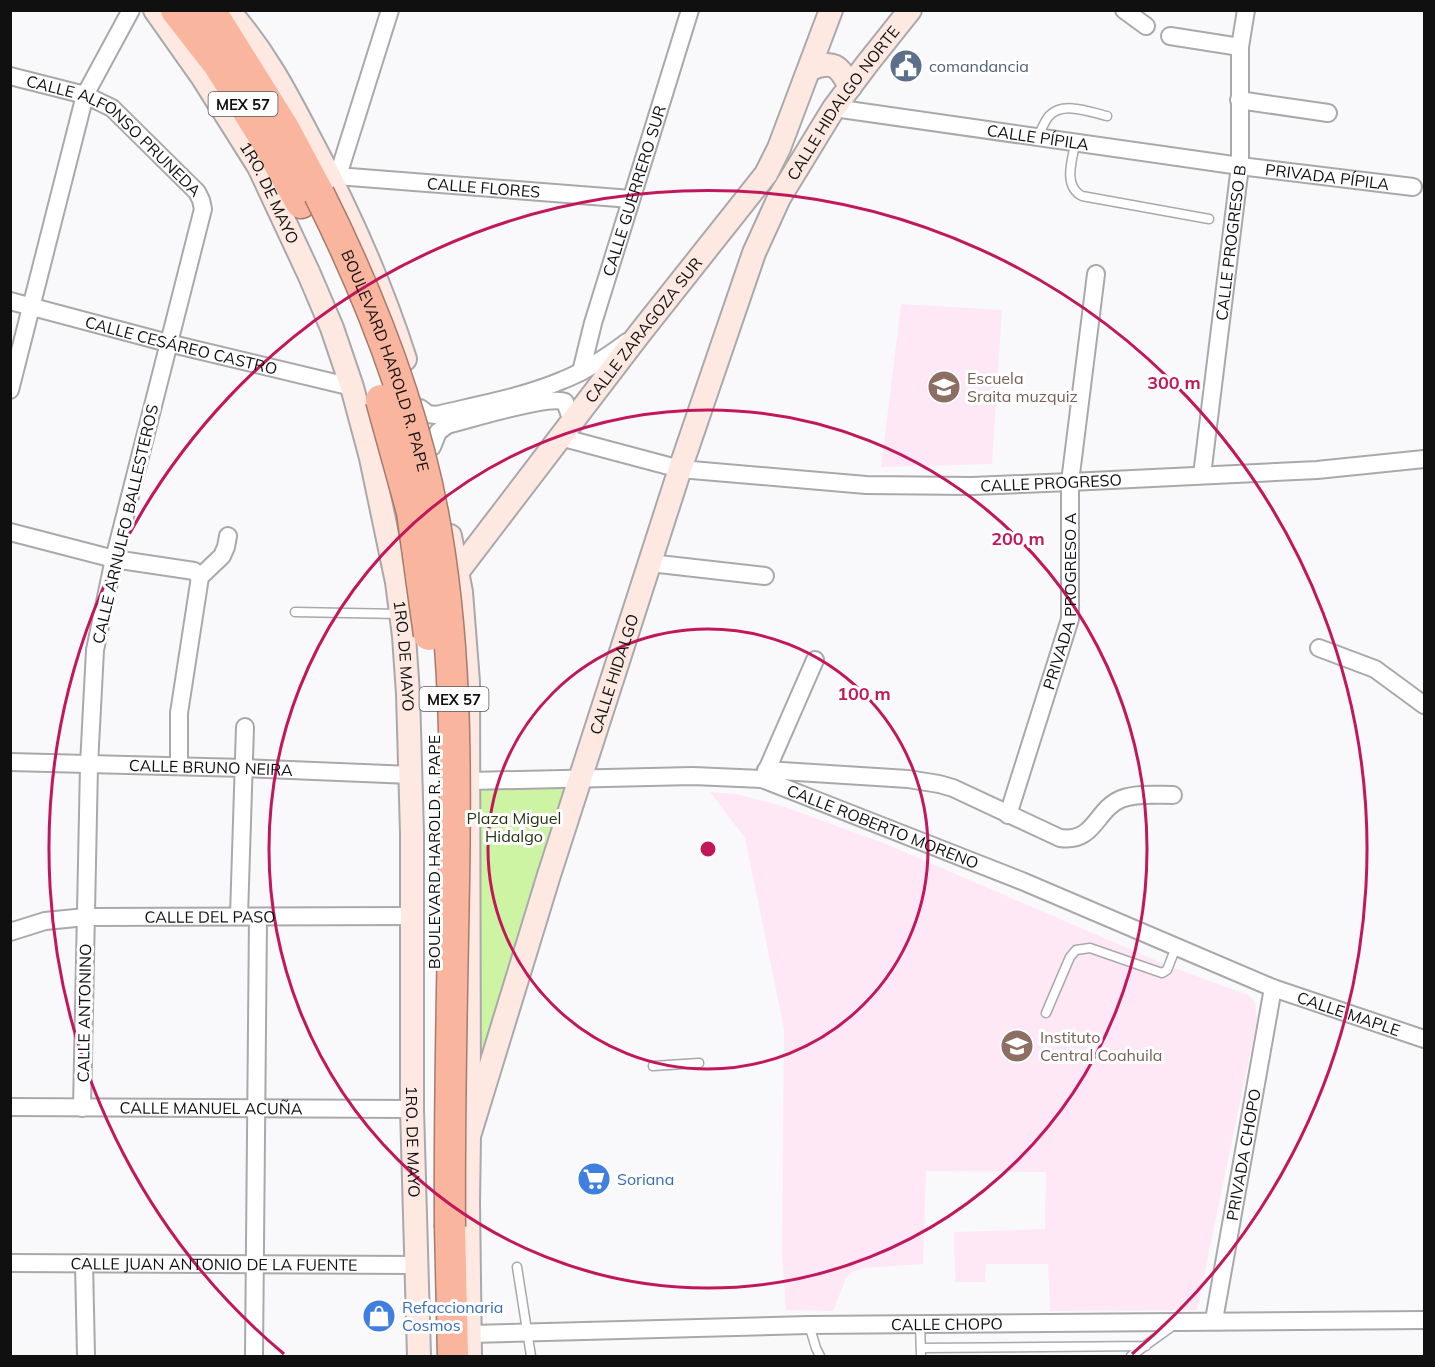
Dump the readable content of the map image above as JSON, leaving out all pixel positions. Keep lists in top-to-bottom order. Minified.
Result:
{"streets":{"highway":["MEX 57","BOULEVARD HAROLD R. PAPE"],"main road":["CALLE HIDALGO NORTE","1RO. DE MAYO","CALLE ZARAGOZA SUR","CALLE HIDALGO"],"street":["CALLE PÍPILA","CALLE ALFONSO PRUNEDA","PRIVADA PÍPILA","CALLE FLORES","CALLE GUERRERO SUR","CALLE PROGRESO B","CALLE CESÁREO CASTRO","CALLE PROGRESO","CALLE ARNULFO BALLESTEROS","PRIVADA PROGRESO A","CALLE BRUNO NEIRA","CALLE ROBERTO MORENO","CALLE DEL PASO","CALLE ANTONINO","CALLE MAPLE","CALLE MANUEL ACUÑA","PRIVADA CHOPO","CALLE JUAN ANTONIO DE LA FUENTE","CALLE CHOPO"]},"crossings":[["CALLE HIDALGO NORTE","CALLE PÍPILA"],["CALLE HIDALGO NORTE","CALLE ZARAGOZA SUR"],["CALLE HIDALGO NORTE","CALLE HIDALGO"],["CALLE PÍPILA","PRIVADA PÍPILA"],["CALLE PÍPILA","CALLE PROGRESO B"],["CALLE PÍPILA","CALLE ZARAGOZA SUR"],["CALLE ALFONSO PRUNEDA","CALLE ARNULFO BALLESTEROS"],["PRIVADA PÍPILA","CALLE PROGRESO B"],["CALLE FLORES","CALLE GUERRERO SUR"],["CALLE FLORES","BOULEVARD HAROLD R. PAPE"],["1RO. DE MAYO","CALLE ZARAGOZA SUR"],["1RO. DE MAYO","CALLE CESÁREO CASTRO"],["1RO. DE MAYO","CALLE BRUNO NEIRA"],["1RO. DE MAYO","CALLE DEL PASO"],["1RO. DE MAYO","CALLE MANUEL ACUÑA"],["1RO. DE MAYO","CALLE JUAN ANTONIO DE LA FUENTE"],["CALLE PROGRESO B","CALLE PROGRESO"],["CALLE ZARAGOZA SUR","CALLE PROGRESO"],["CALLE CESÁREO CASTRO","CALLE ARNULFO BALLESTEROS"],["BOULEVARD HAROLD R. PAPE","CALLE CHOPO"],["CALLE PROGRESO","PRIVADA PROGRESO A"],["CALLE PROGRESO","CALLE HIDALGO"],["CALLE ARNULFO BALLESTEROS","CALLE BRUNO NEIRA"],["CALLE ARNULFO BALLESTEROS","CALLE DEL PASO"],["CALLE ARNULFO BALLESTEROS","CALLE ANTONINO"],["CALLE HIDALGO","CALLE ROBERTO MORENO"],["CALLE ROBERTO MORENO","CALLE MAPLE"],["CALLE ROBERTO MORENO","PRIVADA CHOPO"],["CALLE DEL PASO","CALLE ANTONINO"],["CALLE ANTONINO","CALLE MANUEL ACUÑA"],["CALLE MAPLE","PRIVADA CHOPO"],["PRIVADA CHOPO","CALLE CHOPO"]],"parks":["Plaza Miguel Hidalgo"],"places":{"public building":["comandancia"],"school or university":["Escuela Sraita muzquiz","Instituto Central Coahuila"],"supermarket":["Soriana"],"shop":["Refaccionaria Cosmos"]},"rings":["300 m","200 m","100 m"]}
